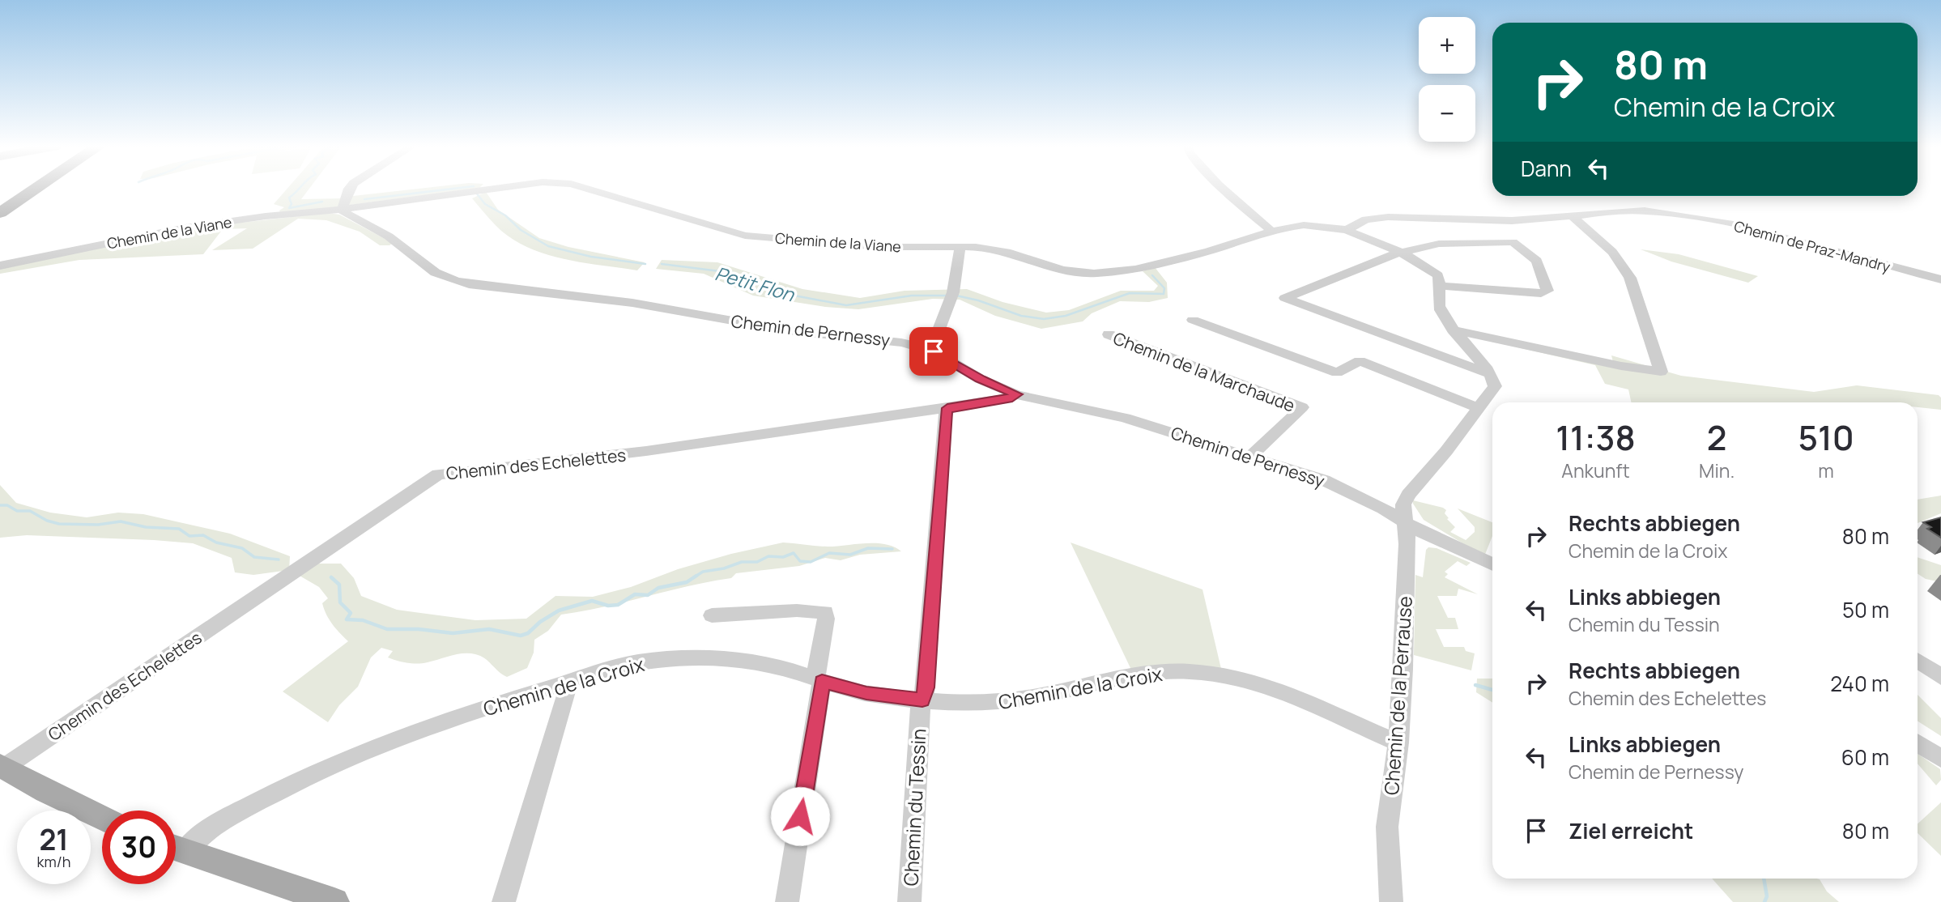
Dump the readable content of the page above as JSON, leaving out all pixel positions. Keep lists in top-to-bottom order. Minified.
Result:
{"streets":{"street":["Chemin de la Viane","Chemin de Praz-Mandry","Chemin de Pernessy","Chemin de la Marchaude","Chemin des Echelettes","Chemin de la Croix","Chemin de la Perrause","Chemin du Tessin"]},"crossings":[["Chemin de la Viane","Chemin de Praz-Mandry"],["Chemin de la Viane","Chemin de Pernessy"],["Chemin de Pernessy","Chemin de la Marchaude"],["Chemin de Pernessy","Chemin des Echelettes"],["Chemin de Pernessy","Chemin de la Perrause"],["Chemin des Echelettes","Chemin du Tessin"],["Chemin de la Croix","Chemin de la Perrause"],["Chemin de la Croix","Chemin du Tessin"]],"water":["Petit Flon"],"page":{"map_buttons":["+","−"],"turn":["80 m","Chemin de la Croix"],"then":"Dann","eta":["11:38","Ankunft","2","Min.","510","m"],"list":[{"name":"Rechts abbiegen","note":"Chemin de la Croix","value":"80 m"},{"name":"Links abbiegen","note":"Chemin du Tessin","value":"50 m"},{"name":"Rechts abbiegen","note":"Chemin des Echelettes","value":"240 m"},{"name":"Links abbiegen","note":"Chemin de Pernessy","value":"60 m"},{"name":"Ziel erreicht","value":"80 m"}],"speed":"21 km/h","limit":"30"}}
